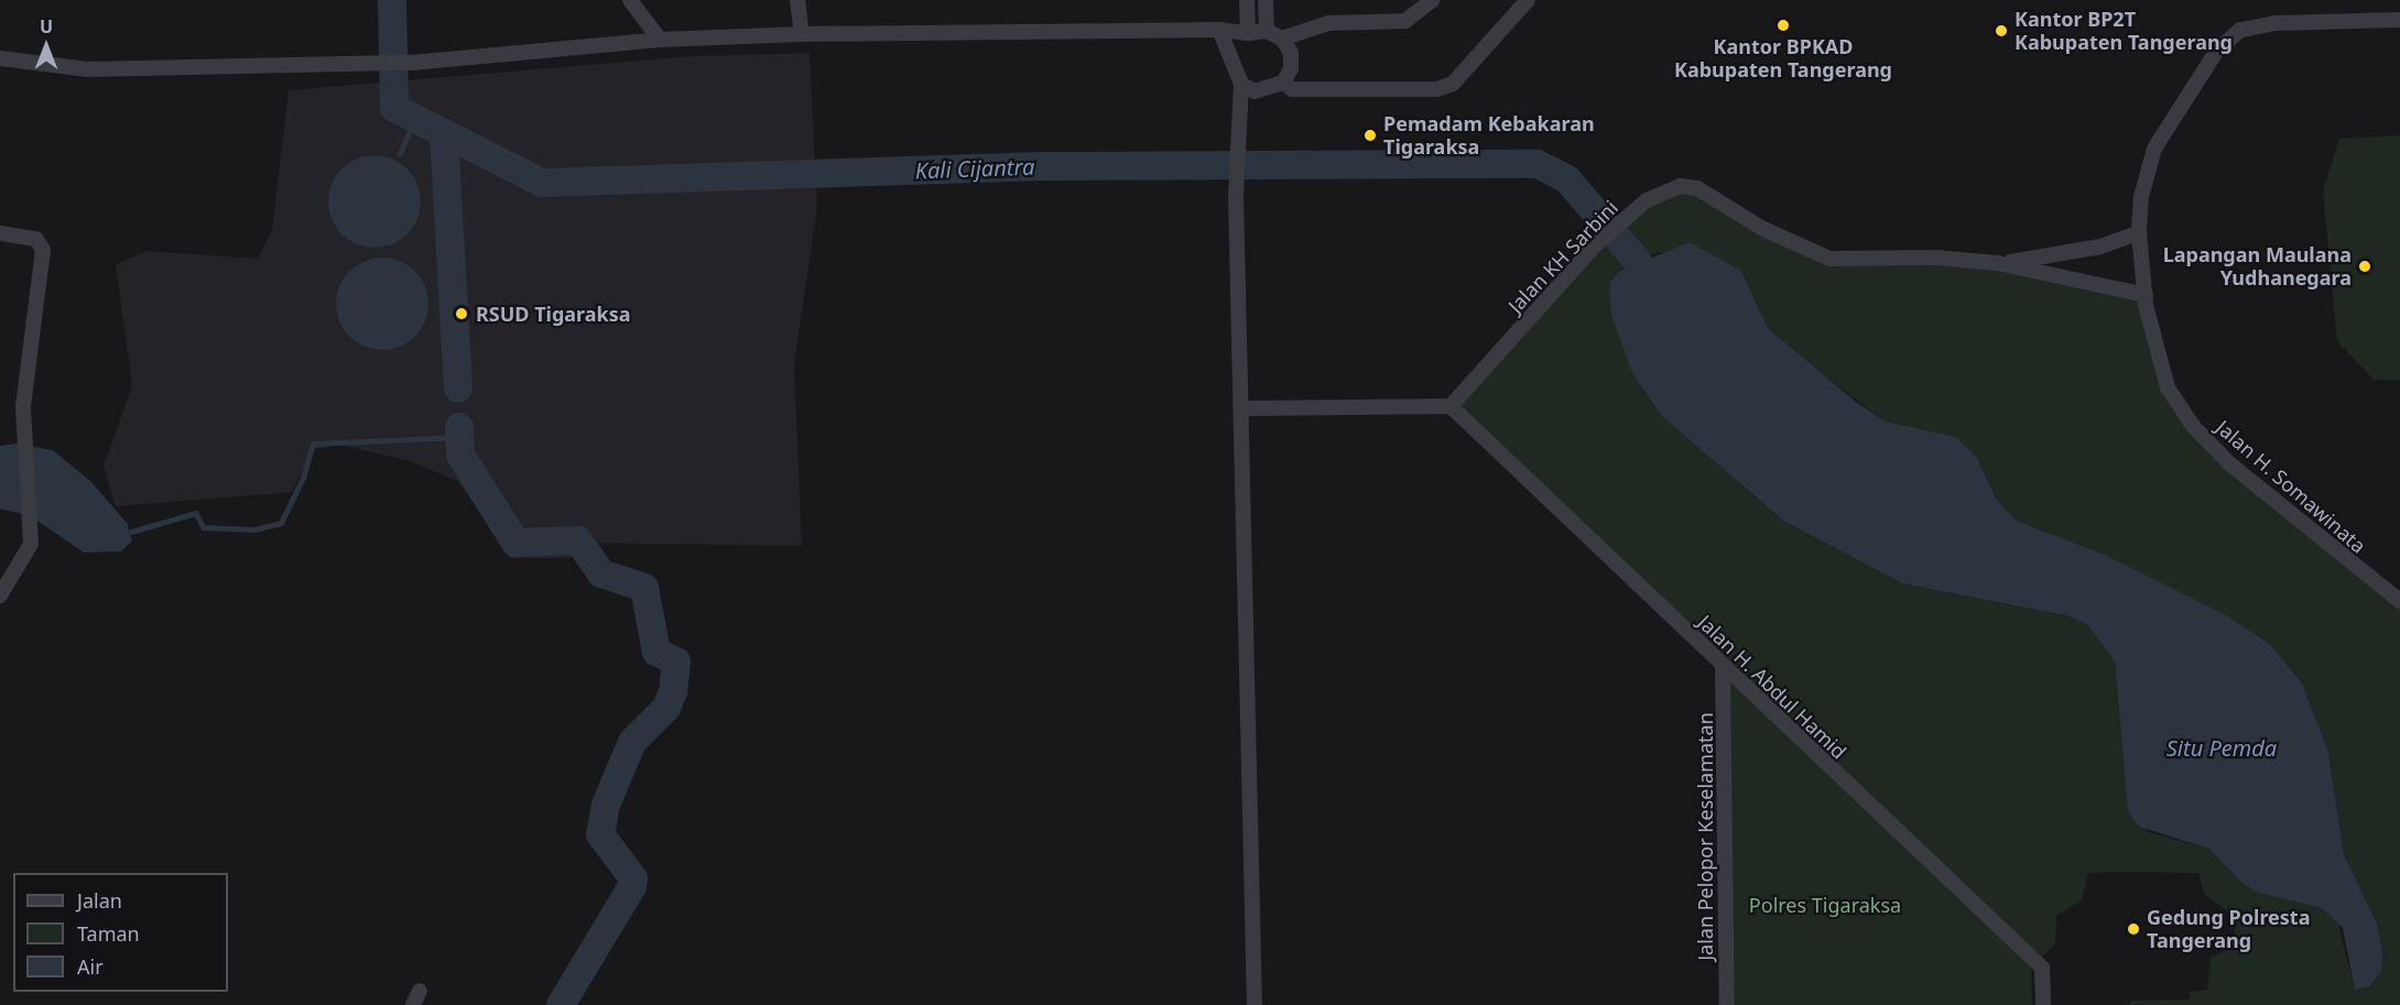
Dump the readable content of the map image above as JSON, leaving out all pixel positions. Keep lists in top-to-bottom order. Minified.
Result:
{"streets":{"street":["Jalan KH Sarbini","Jalan H. Somawinata","Jalan H. Abdul Hamid","Jalan Pelopor Keselamatan"]},"crossings":[["Jalan KH Sarbini","Jalan H. Somawinata"],["Jalan KH Sarbini","Jalan H. Abdul Hamid"],["Jalan H. Abdul Hamid","Jalan Pelopor Keselamatan"]],"water":["Kali Cijantra","Situ Pemda"],"parks":["Polres Tigaraksa"],"places":["Kantor BPKAD Kabupaten Tangerang","Kantor BP2T Kabupaten Tangerang","Pemadam Kebakaran Tigaraksa","Lapangan Maulana Yudhanegara","RSUD Tigaraksa","Gedung Polresta Tangerang"],"legend":["Jalan","Taman","Air"],"north":"top"}
